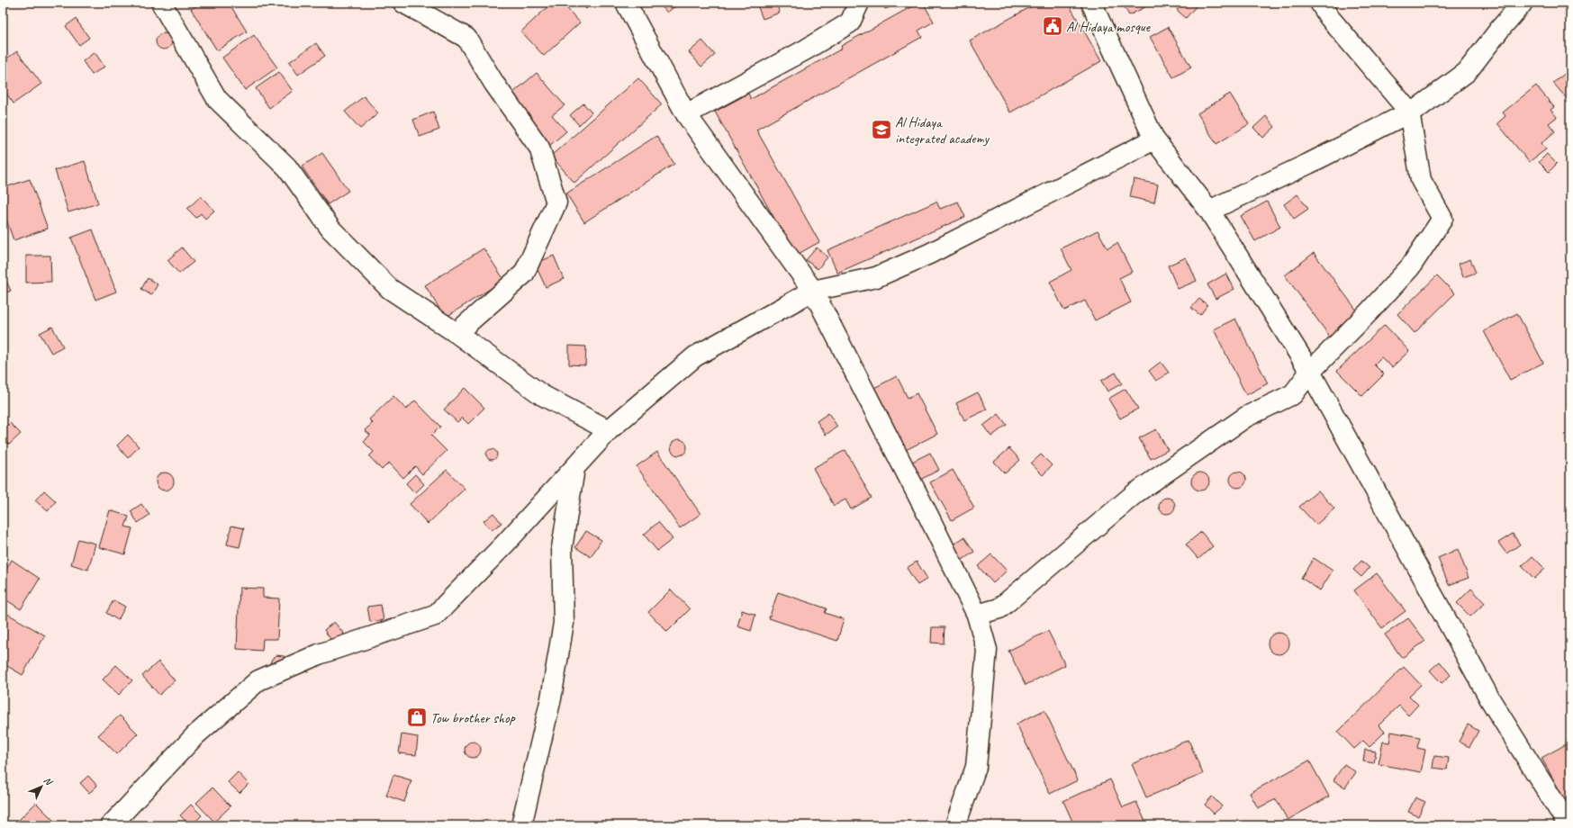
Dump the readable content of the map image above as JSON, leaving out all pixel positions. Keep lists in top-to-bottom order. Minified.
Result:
{"places":{"public building":["Al Hidaya mosque"],"school or university":["Al Hidaya integrated academy"],"shop":["Tow brother shop"]},"north":"top right"}
